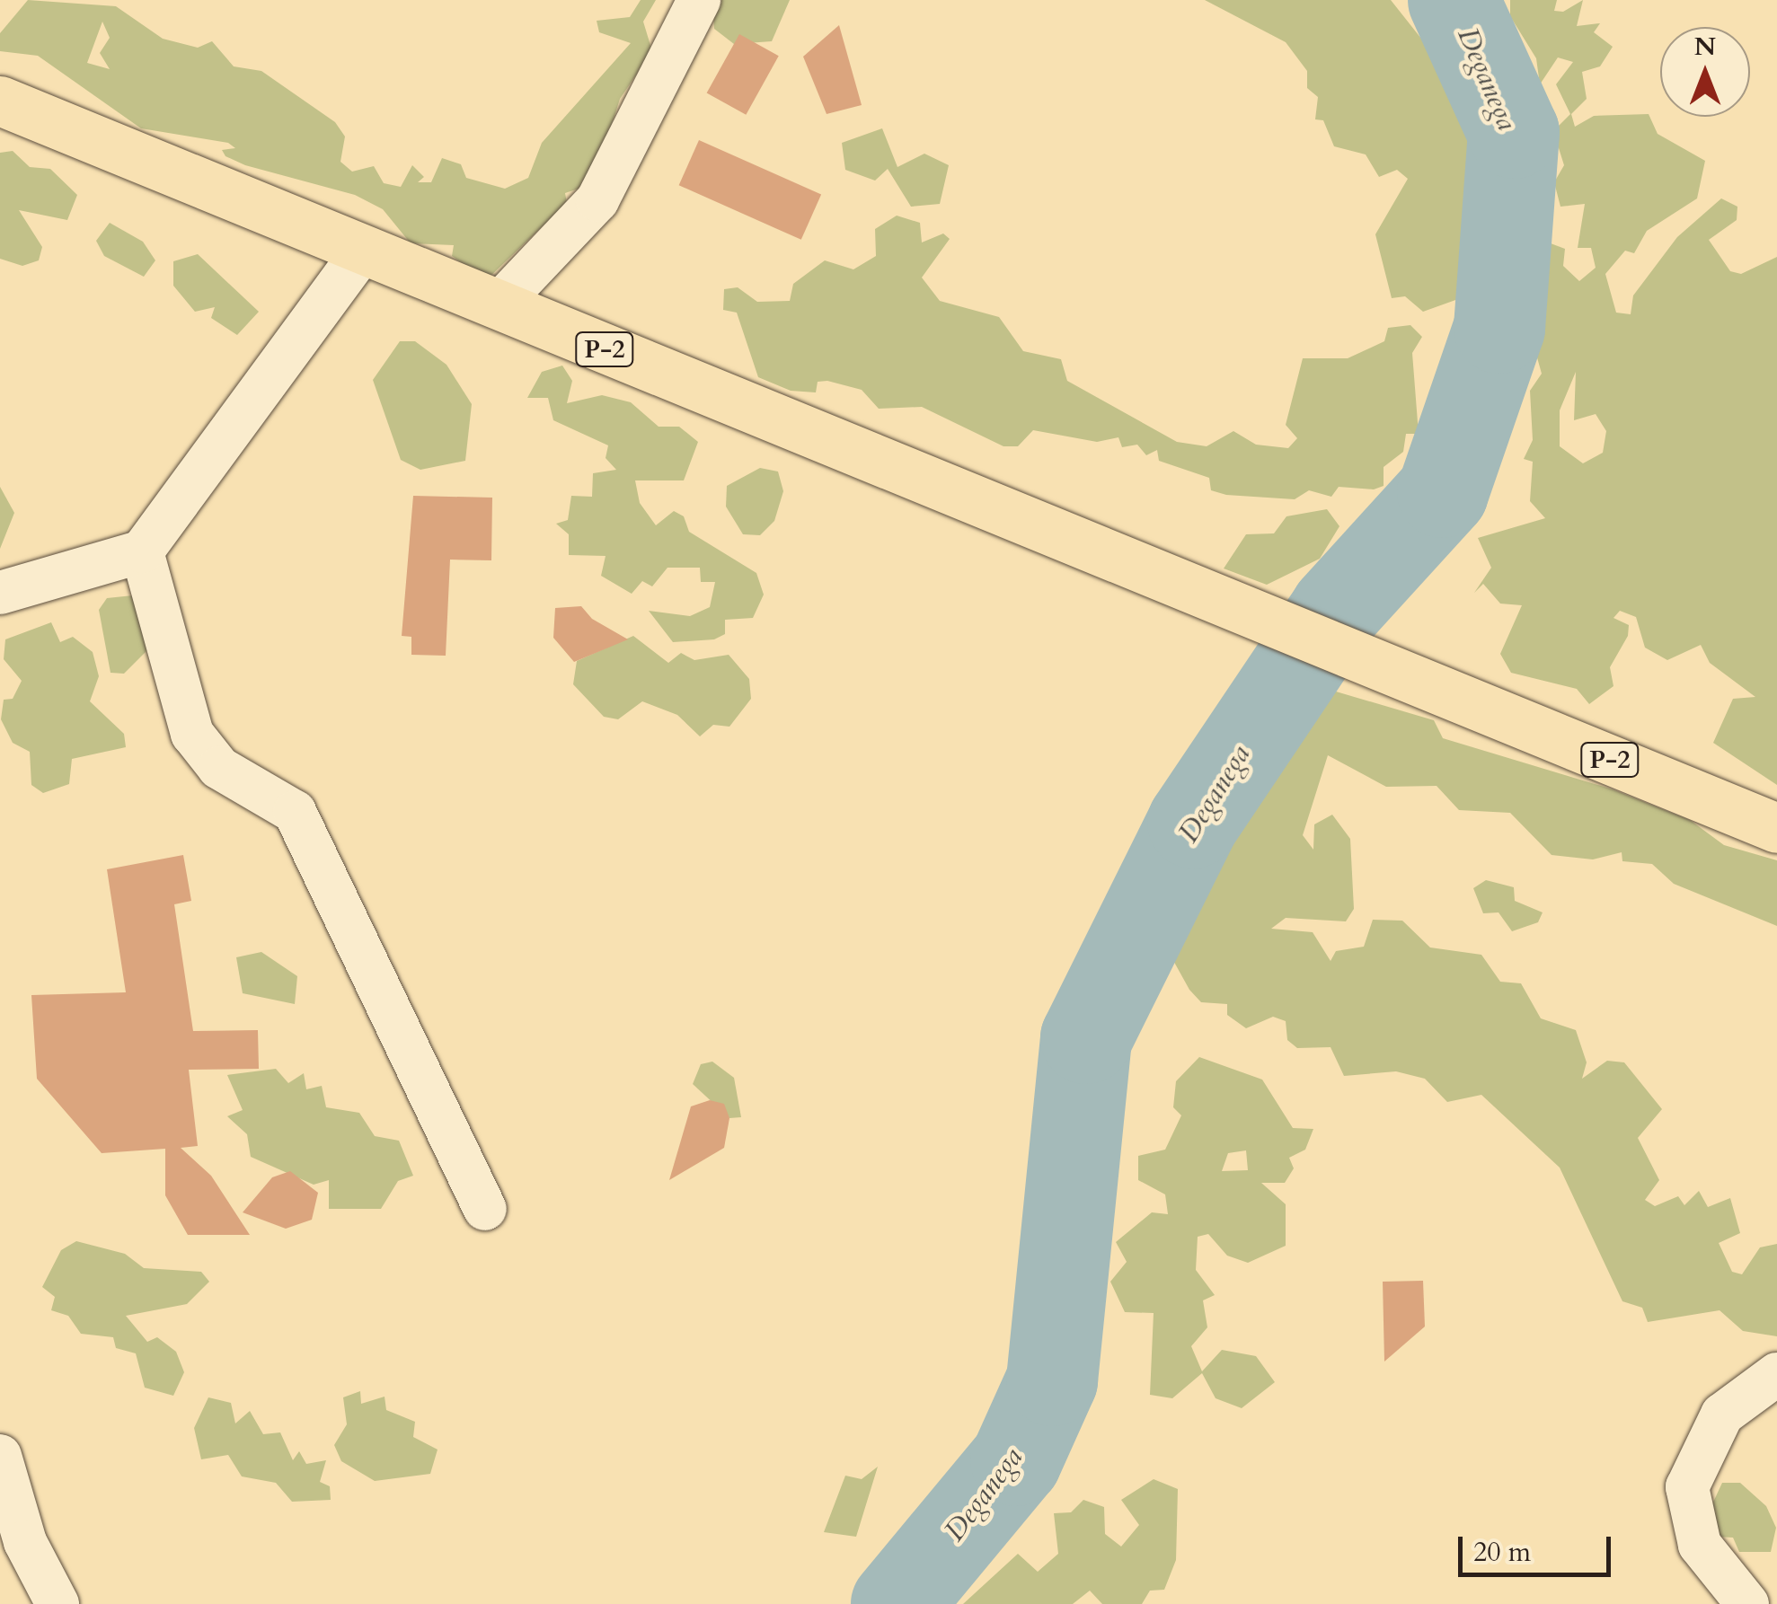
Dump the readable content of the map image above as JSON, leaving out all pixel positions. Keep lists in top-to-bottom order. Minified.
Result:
{"streets":{"highway":["P-2"]},"water":["Deganega"],"scale_bar":"20 m","north":"top"}
